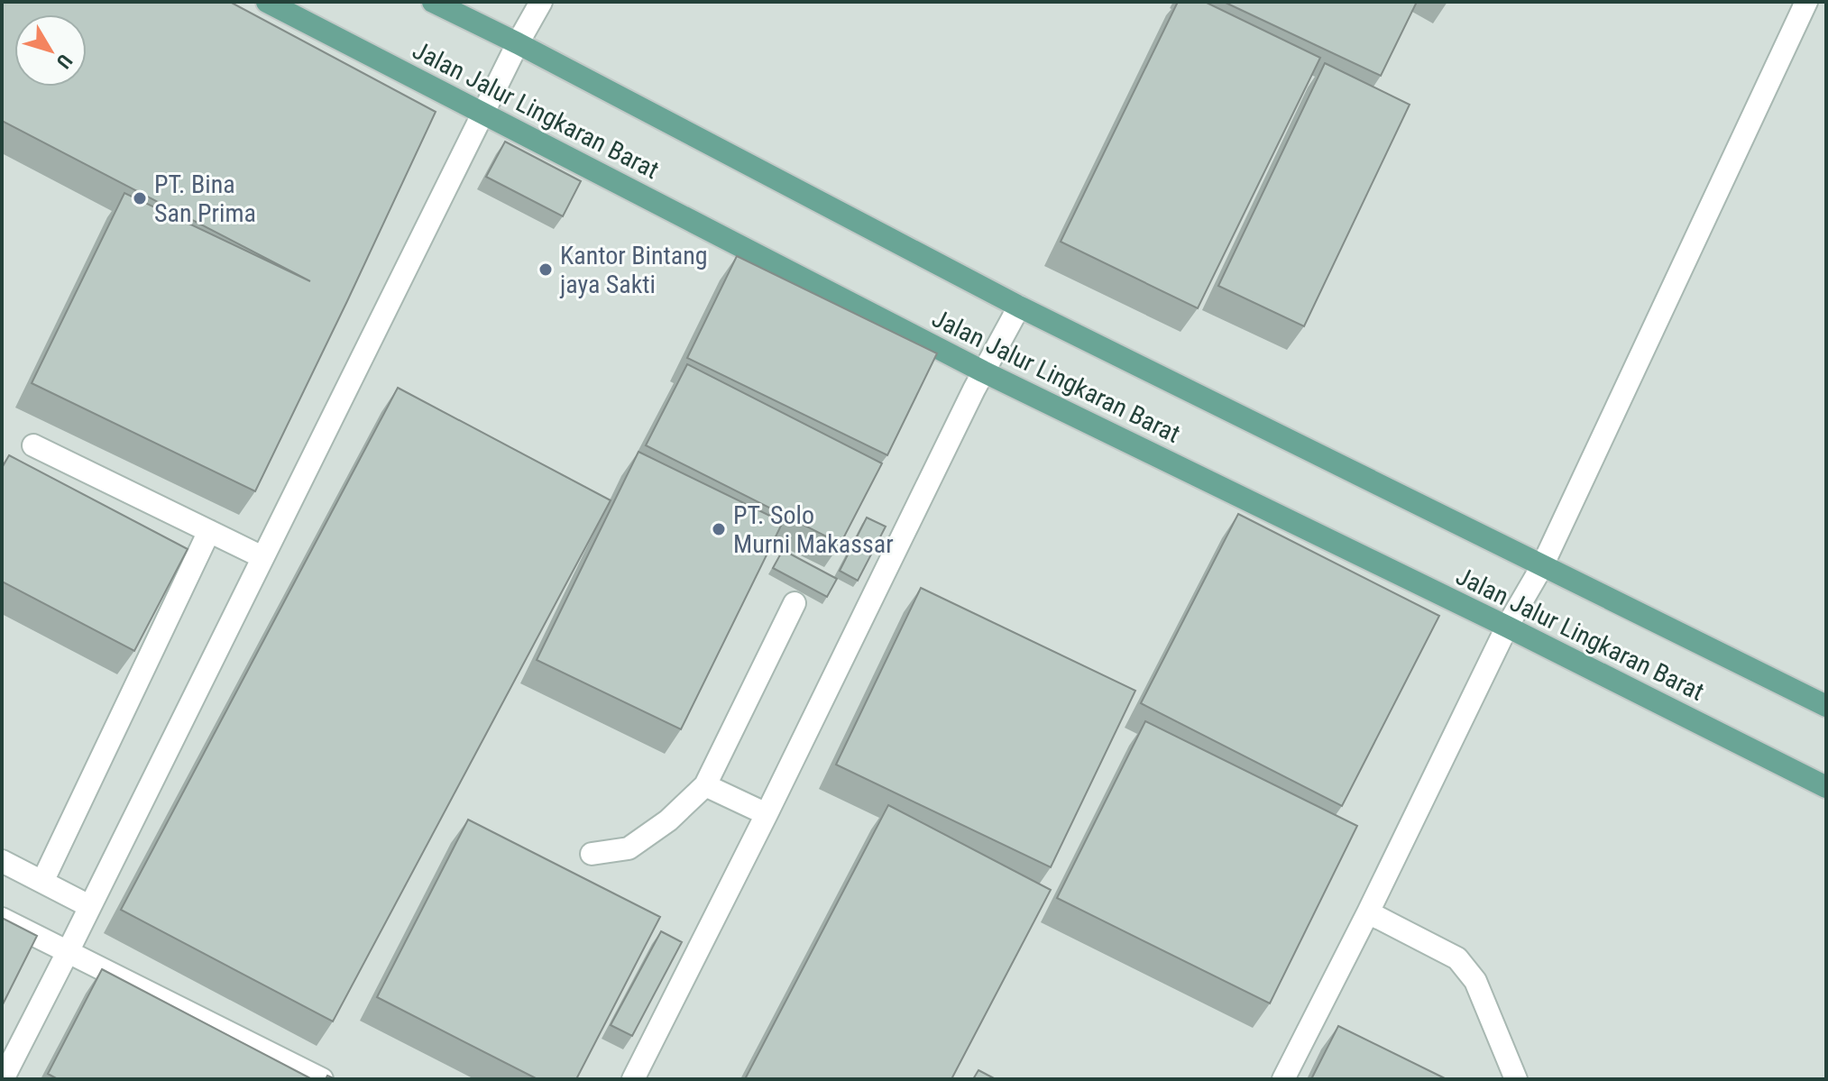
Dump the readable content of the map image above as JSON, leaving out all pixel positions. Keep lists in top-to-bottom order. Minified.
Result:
{"streets":{"main road":["Jalan Jalur Lingkaran Barat"]},"places":["PT. Bina San Prima","Kantor Bintang jaya Sakti","PT. Solo Murni Makassar"],"north":"bottom right"}
